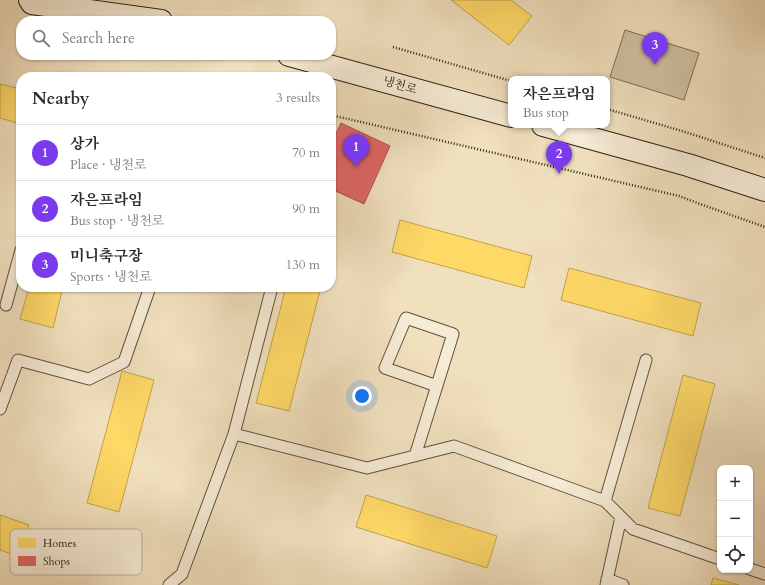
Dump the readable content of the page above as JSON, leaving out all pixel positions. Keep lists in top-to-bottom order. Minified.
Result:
{"streets":{"main road":["냉천로"]},"legend":["Homes","Shops"],"page":{"search":"Search here","pins":["3","1","2"],"heading":["Nearby","3 results"],"popup":["자은프라임","Bus stop"],"list":[{"mark":"1","name":"상가","note":"Place · 냉천로","value":"70 m"},{"mark":"2","name":"자은프라임","note":"Bus stop · 냉천로","value":"90 m"},{"mark":"3","name":"미니축구장","note":"Sports · 냉천로","value":"130 m"}],"map_buttons":["+","−"]}}
